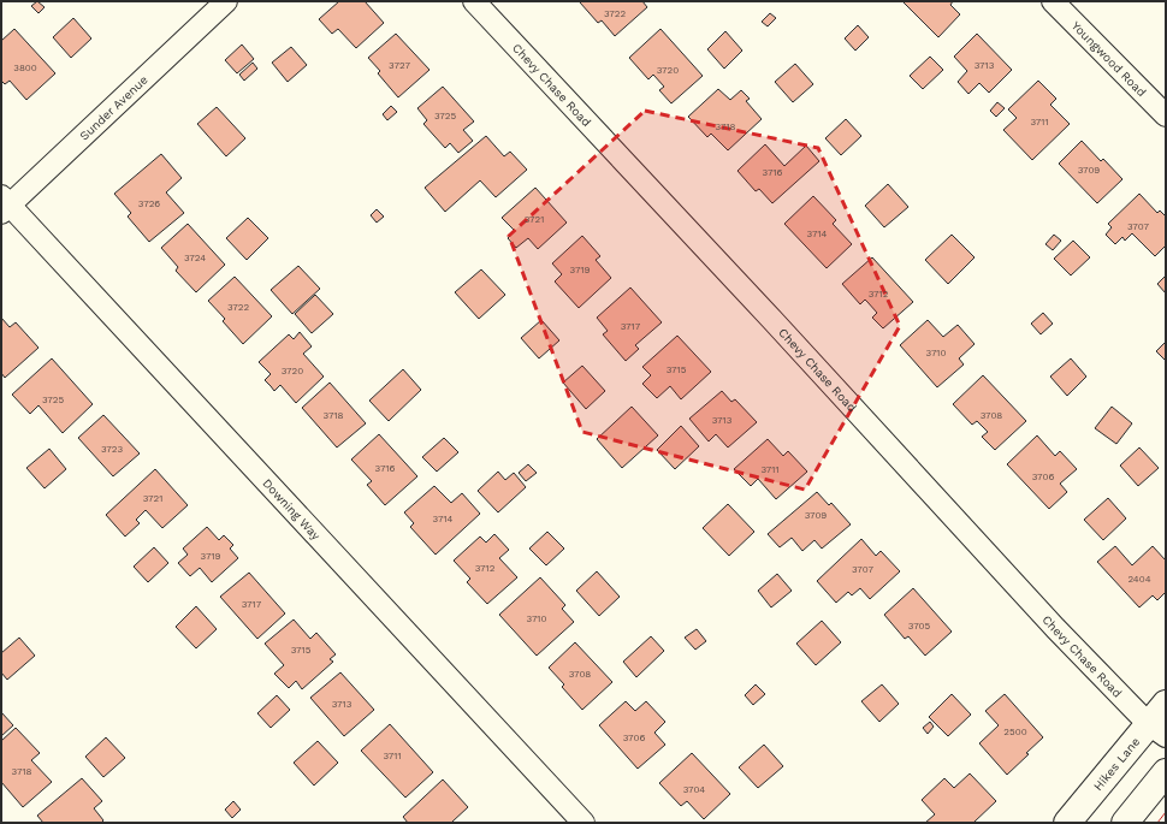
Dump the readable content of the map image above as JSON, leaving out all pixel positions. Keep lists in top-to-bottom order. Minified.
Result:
{"streets":{"main road":["Hikes Lane"],"street":["Youngwood Road","Chevy Chase Road","Sunder Avenue","Downing Way"]},"crossings":[["Chevy Chase Road","Hikes Lane"],["Sunder Avenue","Downing Way"]],"house_numbers":["3722","3727","3713","3800","3720","3725","3711","3718","3709","3716","3726","3721","3707","3714","3724","3719","3712","3722","3717","3710","3715","3720","3725","3718","3708","3713","3723","3716","3711","3706","3721","3709","3714","3719","3712","3707","2404","3717","3710","3705","3715","3708","3713","2500","3706","3711","3718","3704"]}
